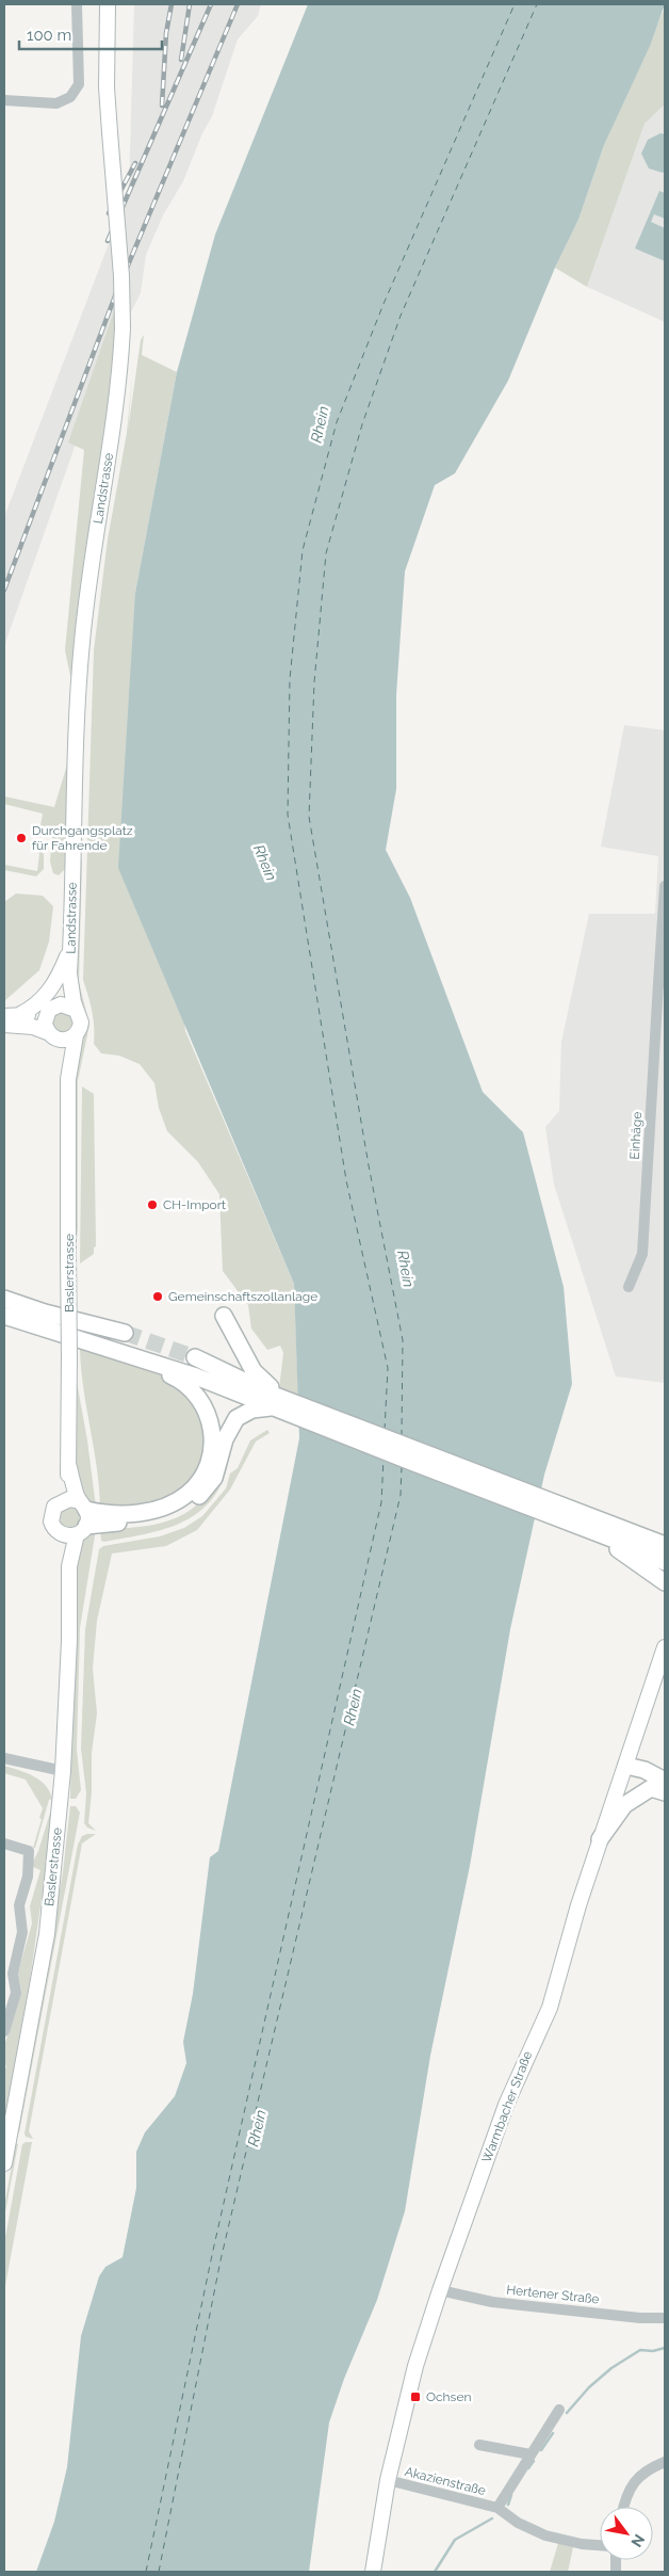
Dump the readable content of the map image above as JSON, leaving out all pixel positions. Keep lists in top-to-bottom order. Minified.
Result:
{"streets":{"main road":["Landstrasse","Baslerstrasse","Warmbacher Straße"],"street":["Einhäge","Hertener Straße","Akazienstraße"]},"crossings":[["Landstrasse","Baslerstrasse"],["Warmbacher Straße","Hertener Straße"],["Warmbacher Straße","Akazienstraße"]],"water":["Rhein"],"places":{"other":["Durchgangsplatz für Fahrende","CH-Import","Gemeinschaftszollanlage"],"transit":["Ochsen"]},"scale_bar":"100 m","north":"bottom right"}
